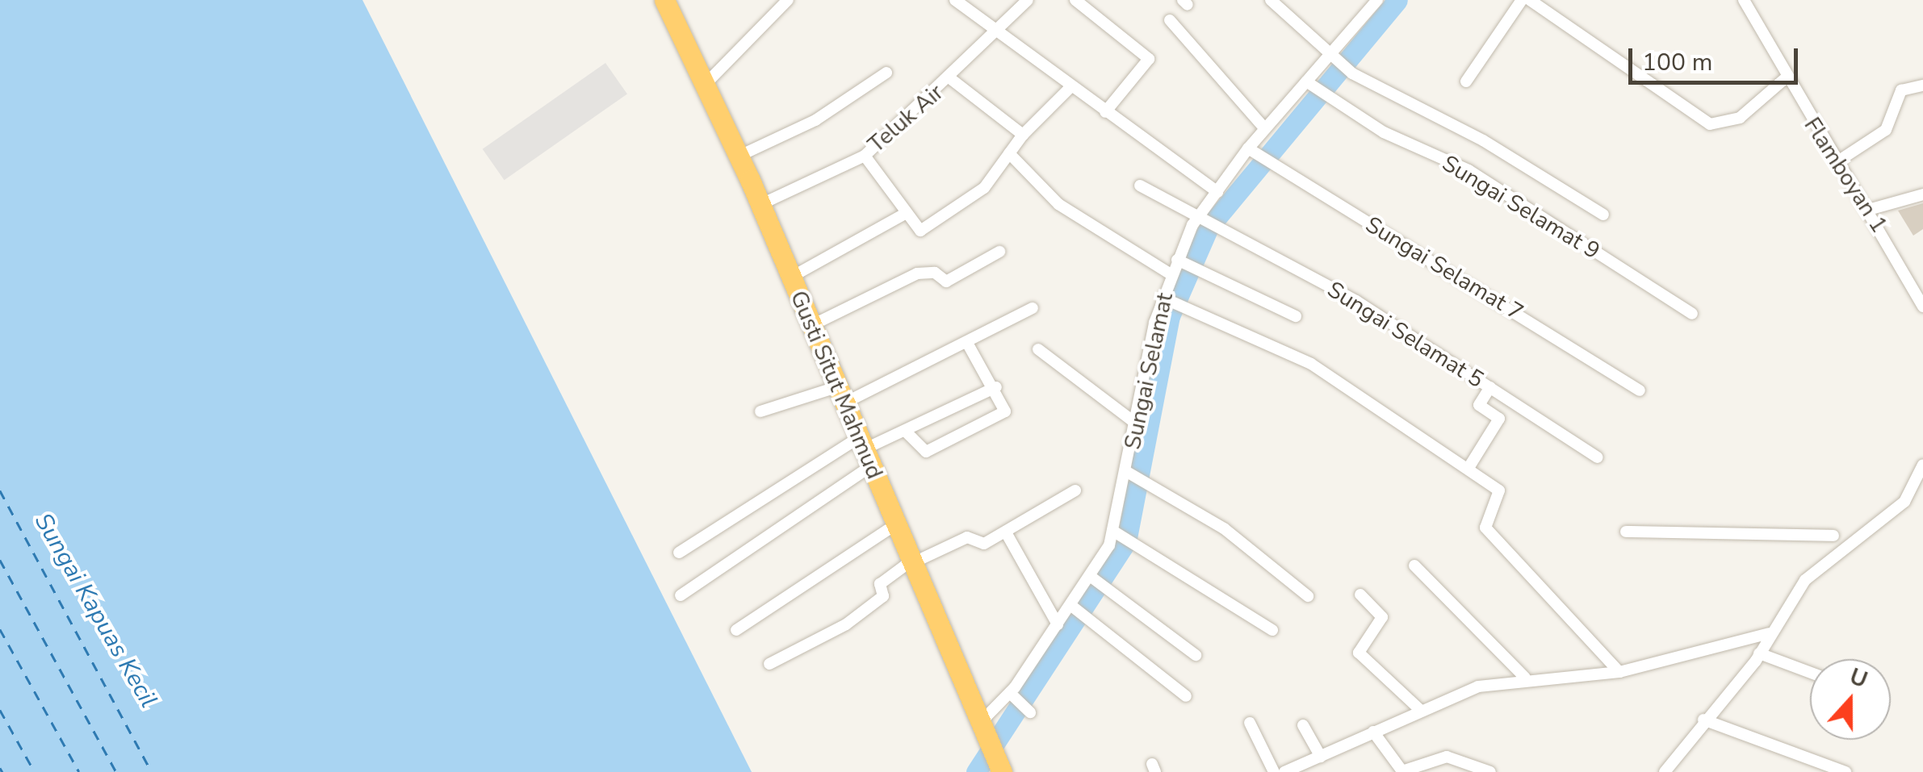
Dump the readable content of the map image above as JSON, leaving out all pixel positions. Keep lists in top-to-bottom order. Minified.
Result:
{"streets":{"highway":["Gusti Situt Mahmud"],"street":["Teluk Air","Flamboyan 1","Sungai Selamat 9","Sungai Selamat 7","Sungai Selamat 5","Sungai Selamat"]},"crossings":[["Teluk Air","Gusti Situt Mahmud"],["Sungai Selamat 9","Sungai Selamat"],["Sungai Selamat 7","Sungai Selamat"],["Sungai Selamat 5","Sungai Selamat"],["Sungai Selamat","Gusti Situt Mahmud"]],"water":["Sungai Kapuas Kecil"],"scale_bar":"100 m","north":"top"}
